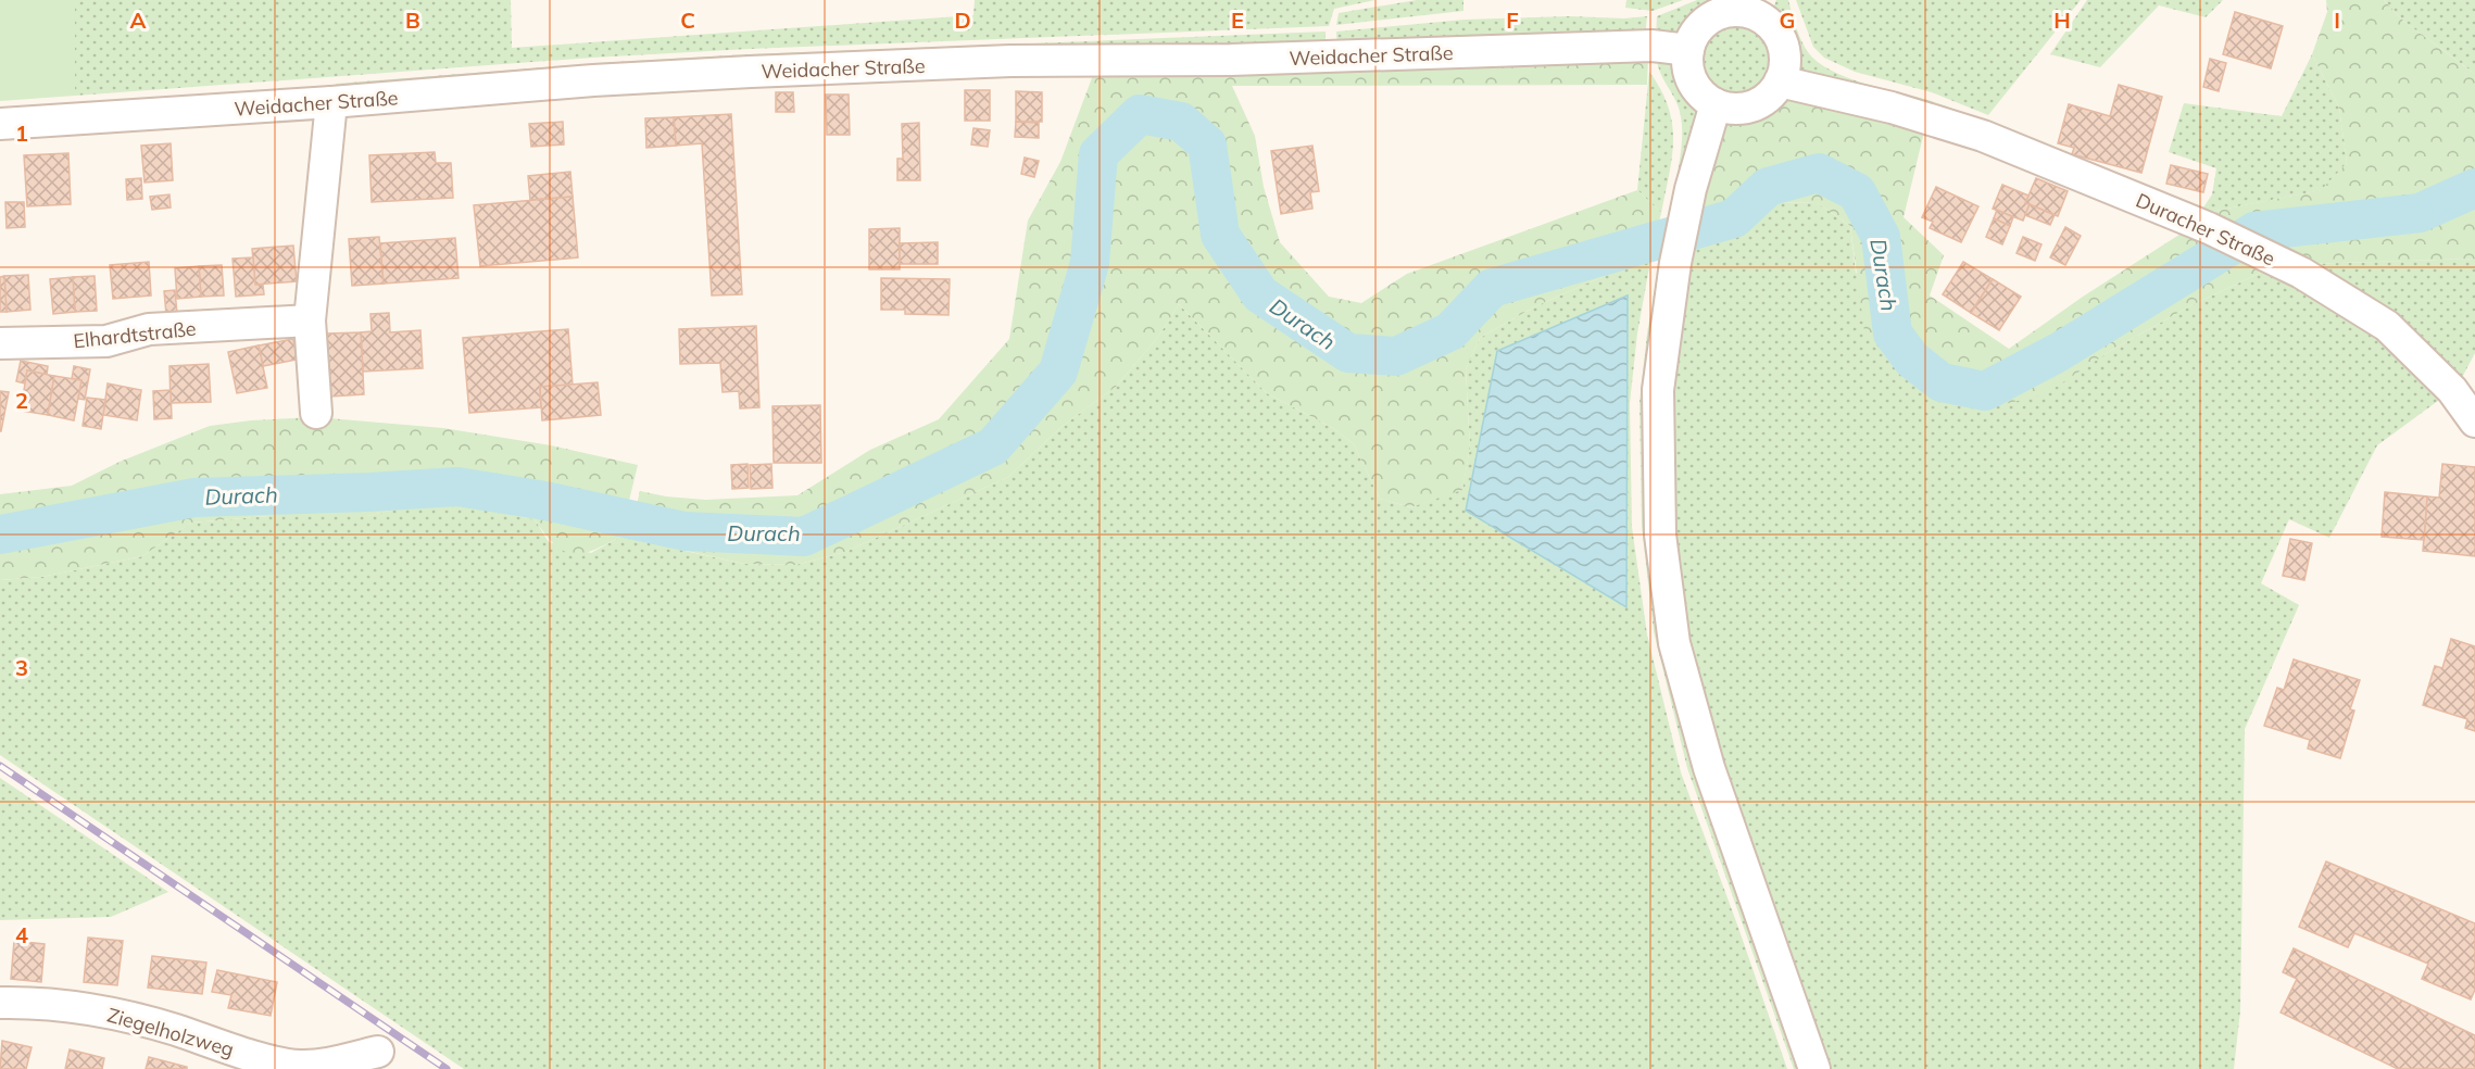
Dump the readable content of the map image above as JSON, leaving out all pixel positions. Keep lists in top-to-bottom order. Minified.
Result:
{"streets":{"street":["Weidacher Straße","Duracher Straße","Elhardtstraße","Ziegelholzweg"]},"crossings":[["Weidacher Straße","Duracher Straße"]],"water":["Durach"],"grid":{"columns":["A","B","C","D","E","F","G","H","I"],"rows":["1","2","3","4"]}}
